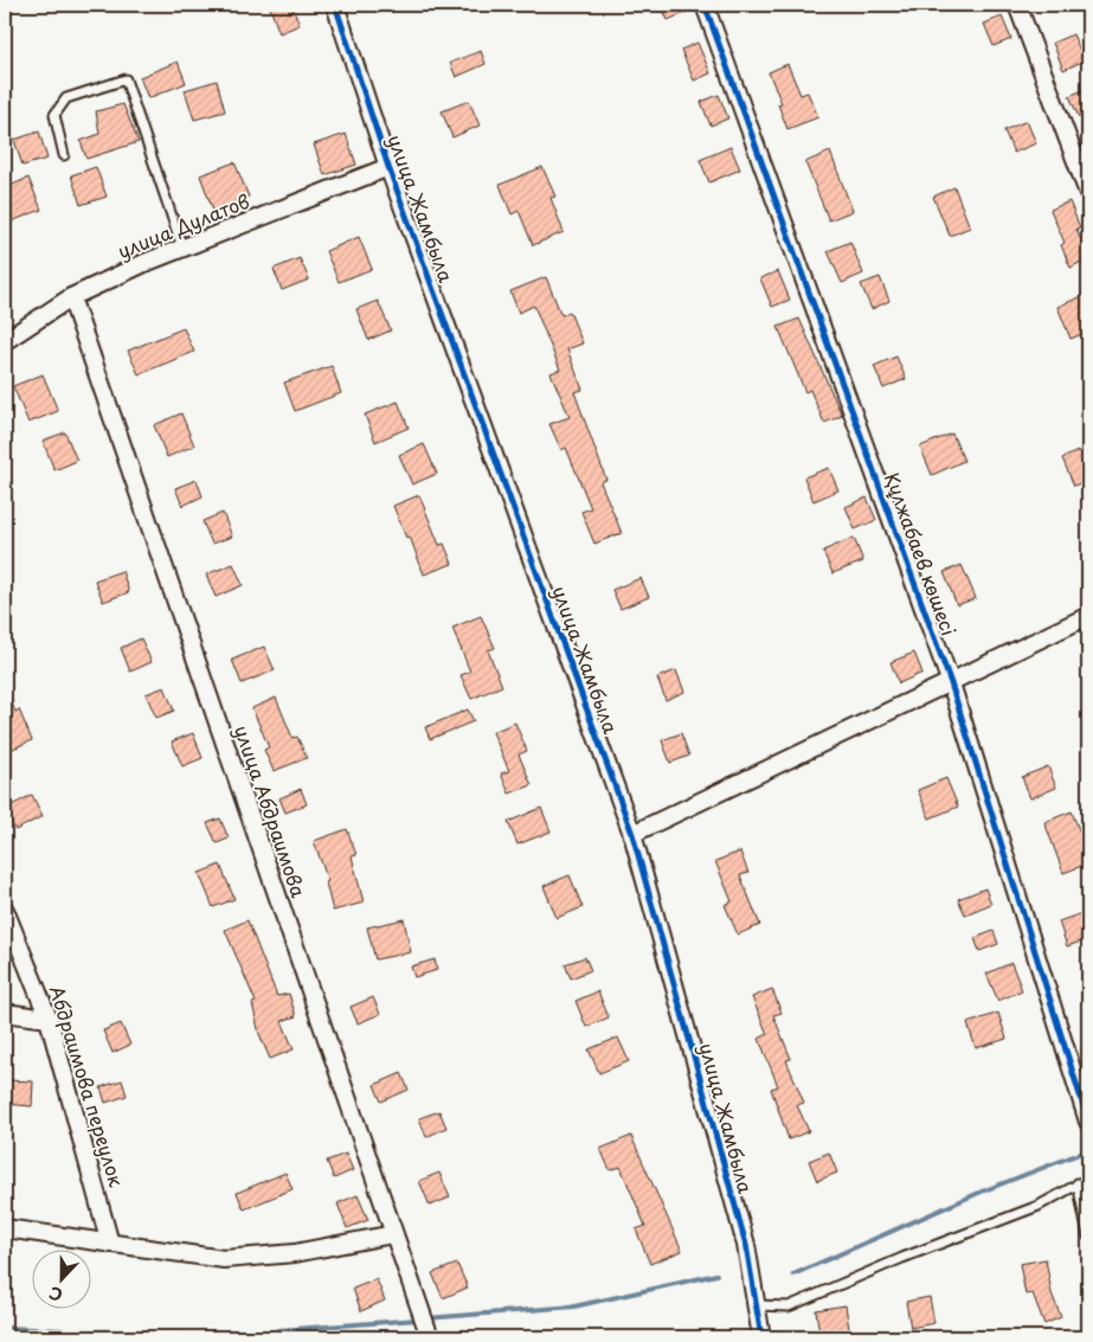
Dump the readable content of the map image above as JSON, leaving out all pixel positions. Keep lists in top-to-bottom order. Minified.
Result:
{"streets":{"street":["улица Жамбыла","улица Дулатов","Құлжабаев көшесі","улица Абдраимова","Абдраимова переулок"]},"crossings":[["улица Жамбыла","улица Дулатов"],["улица Дулатов","улица Абдраимова"]],"north":"bottom"}
